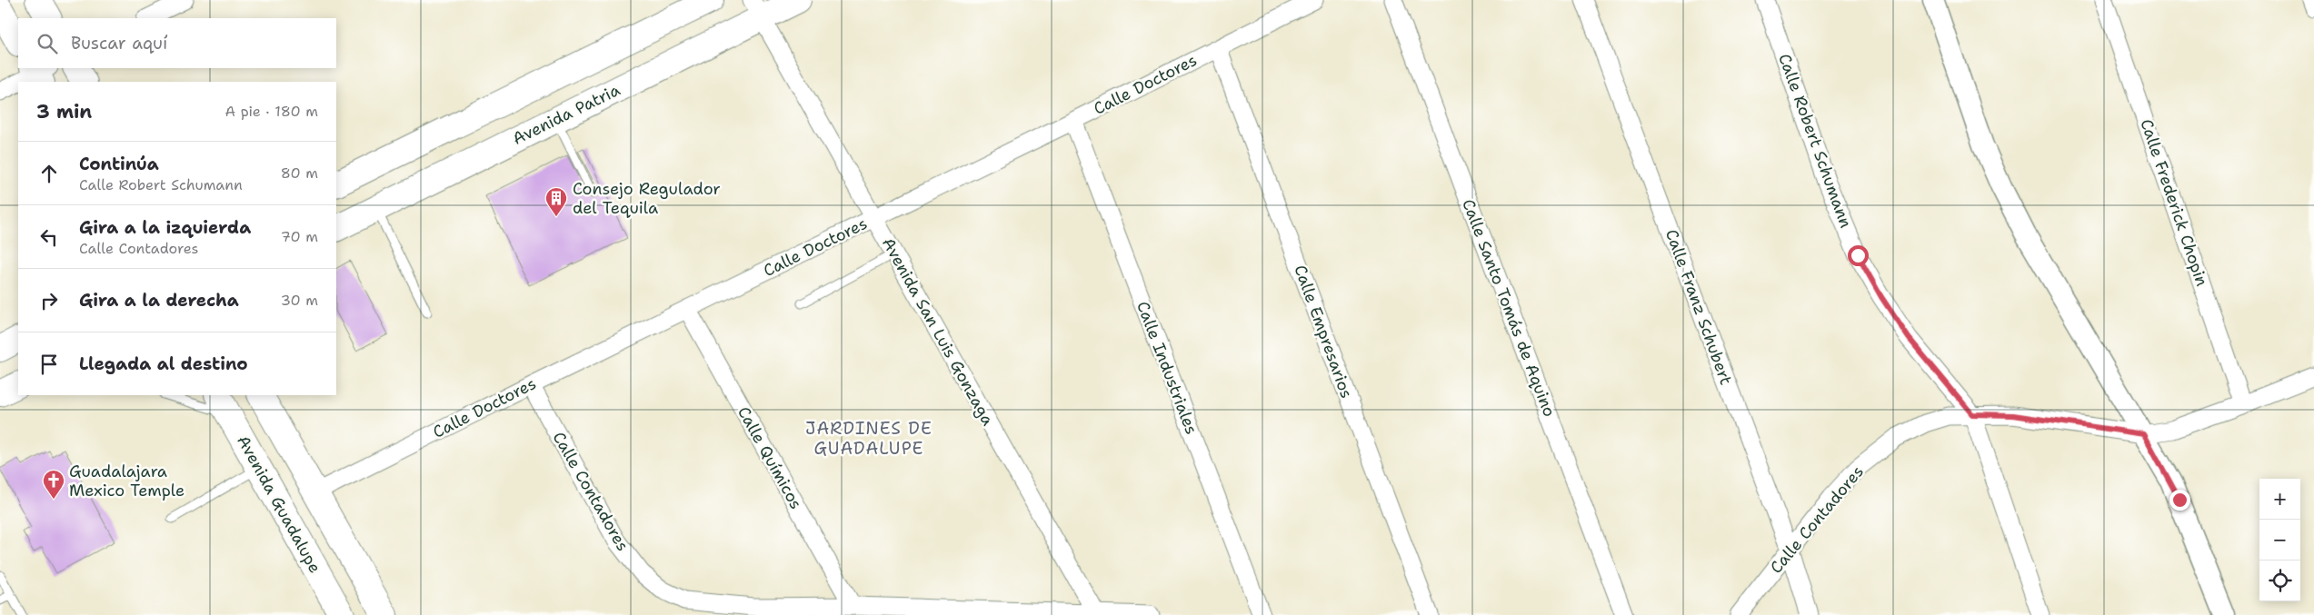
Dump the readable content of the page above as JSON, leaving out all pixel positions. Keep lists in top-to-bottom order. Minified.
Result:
{"streets":{"main road":["Avenida Patria","Avenida Guadalupe"],"street":["Calle Doctores","Calle Robert Schumann","Calle Frederick Chopin","Calle Franz Schubert","Calle Santo Tomás de Aquino","Avenida San Luis Gonzaga","Calle Empresarios","Calle Industriales","Calle Químicos","Calle Contadores"]},"crossings":[["Calle Doctores","Avenida San Luis Gonzaga"],["Calle Doctores","Calle Empresarios"],["Calle Doctores","Calle Industriales"],["Calle Doctores","Calle Químicos"],["Calle Doctores","Calle Contadores"],["Avenida Patria","Avenida San Luis Gonzaga"],["Calle Robert Schumann","Calle Contadores"],["Calle Frederick Chopin","Calle Contadores"],["Calle Franz Schubert","Calle Contadores"],["Avenida San Luis Gonzaga","Calle Contadores"],["Calle Químicos","Calle Contadores"]],"districts":["JARDINES DE GUADALUPE"],"places":{"building":["Consejo Regulador del Tequila"],"church":["Guadalajara Mexico Temple"]},"page":{"search":"Buscar aquí","heading":["3 min","A pie · 180 m"],"list":[["Continúa","Calle Robert Schumann","80 m"],["Gira a la izquierda","Calle Contadores","70 m"],["Gira a la derecha","30 m"],"Llegada al destino"],"map_buttons":["+","−"]}}
